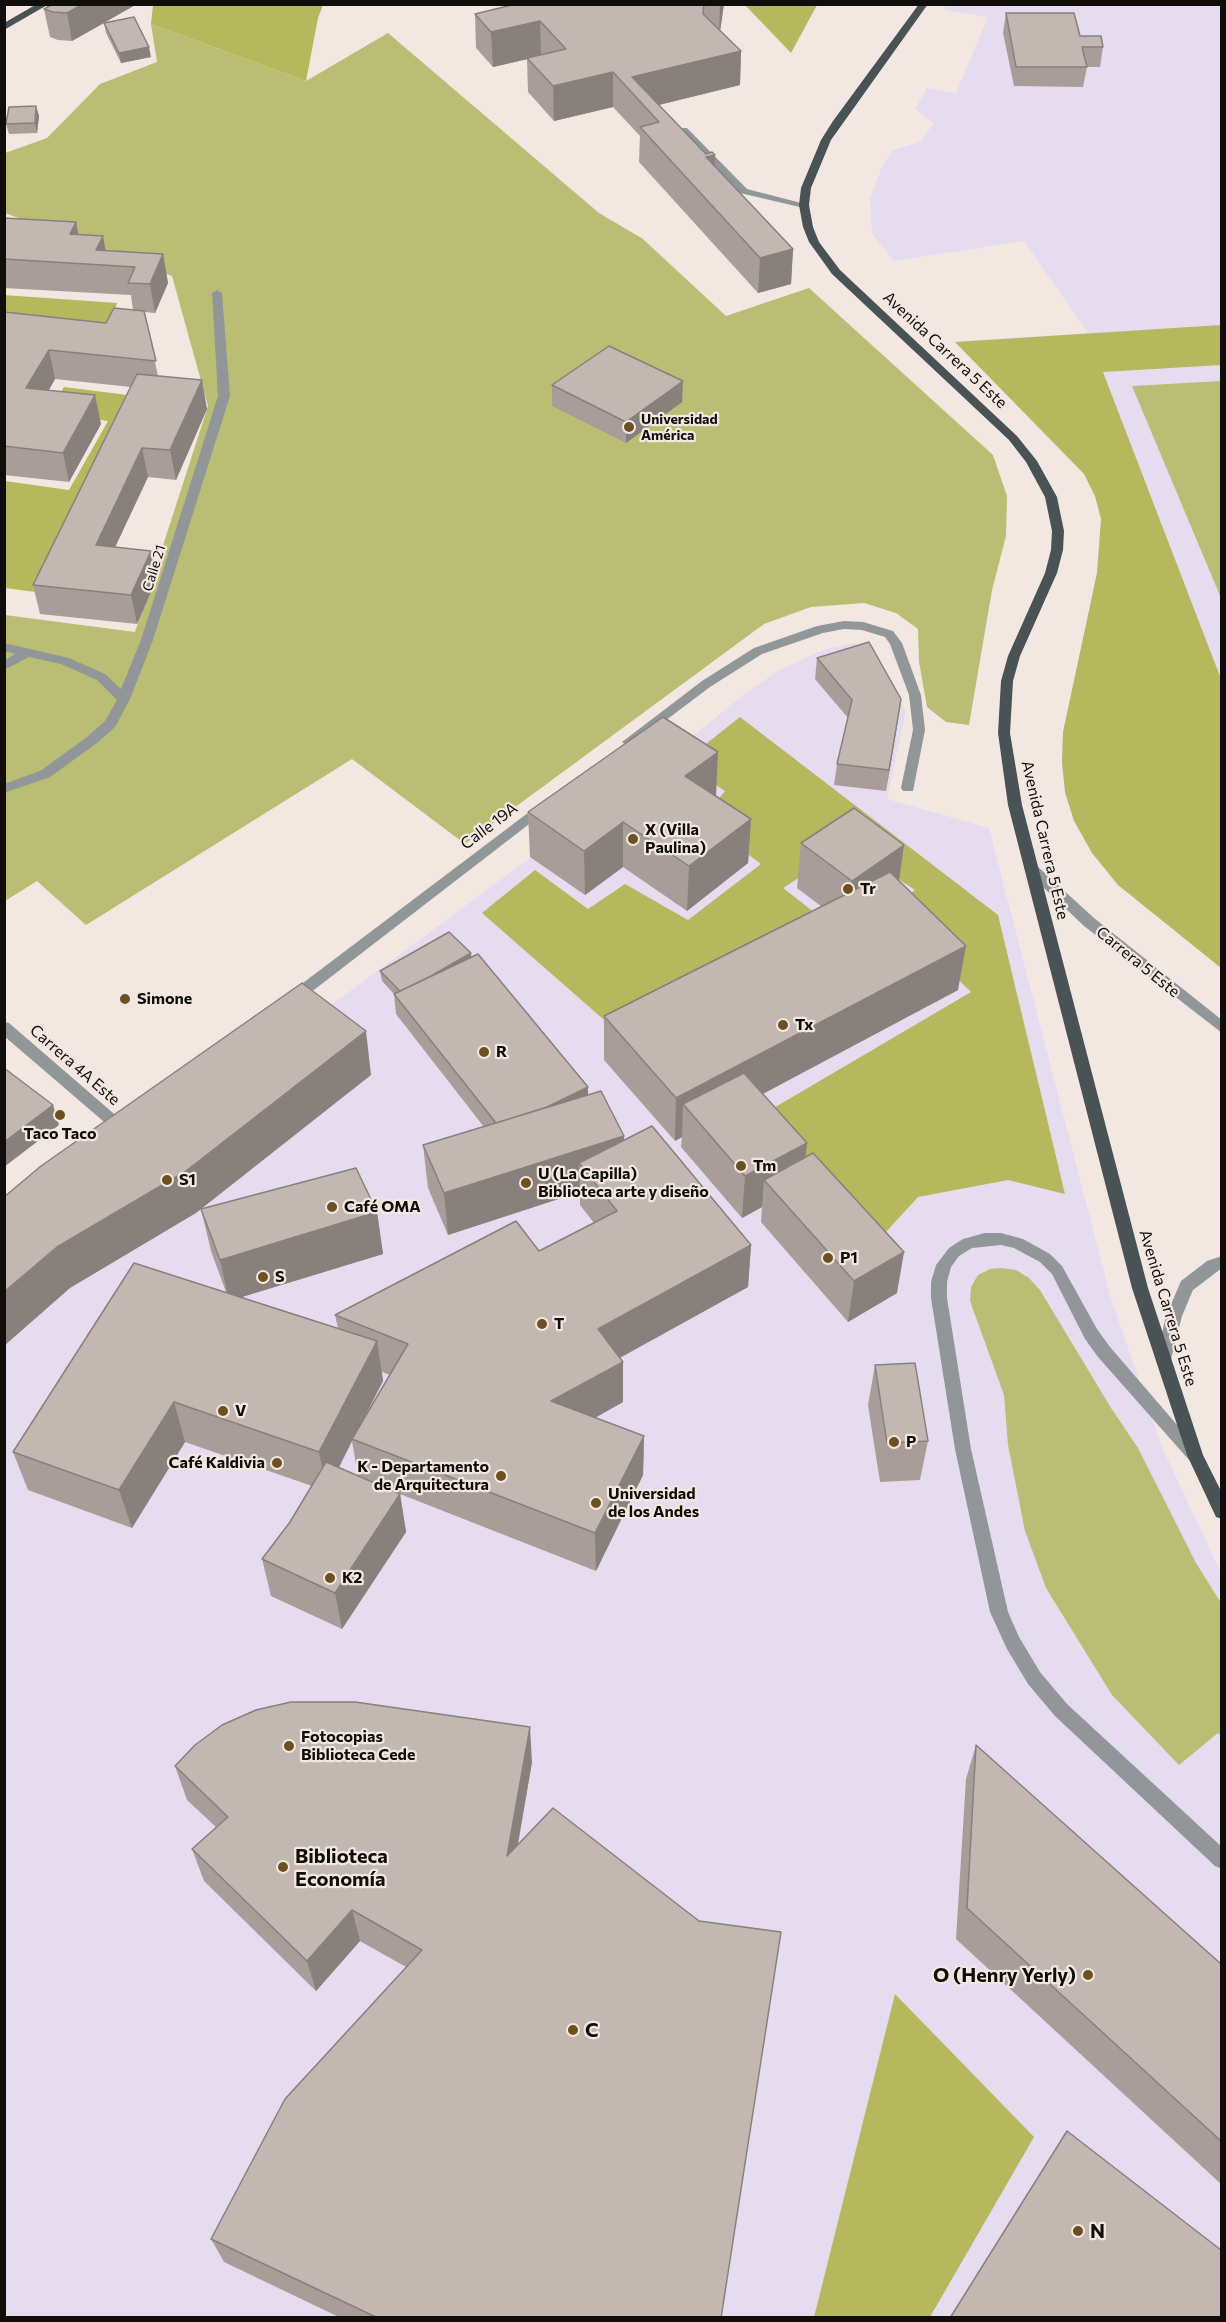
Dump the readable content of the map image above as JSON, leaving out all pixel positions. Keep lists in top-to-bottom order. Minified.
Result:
{"streets":{"main road":["Avenida Carrera 5 Este"],"street":["Calle 21","Calle 19A","Carrera 5 Este","Carrera 4A Este"]},"crossings":[["Avenida Carrera 5 Este","Carrera 5 Este"]],"places":["Universidad América","X (Villa Paulina)","Tr","Simone","Tx","R","Taco Taco","Tm","S1","U (La Capilla) Biblioteca arte y diseño","Café OMA","P1","S","T","V","P","Café Kaldivia","K - Departamento de Arquitectura","Universidad de los Andes","K2","Fotocopias Biblioteca Cede","Biblioteca Economía","O (Henry Yerly)","C","N"]}
